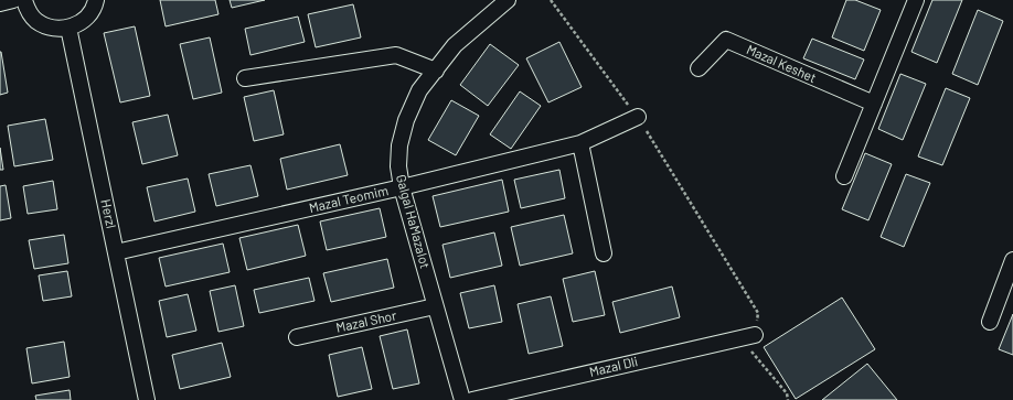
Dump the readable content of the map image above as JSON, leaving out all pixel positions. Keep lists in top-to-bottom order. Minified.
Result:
{"streets":{"street":["Mazal Keshet","Mazal Teomim","Herzl","Galgal HaMazalot","Mazal Shor","Mazal Dli"]},"crossings":[["Mazal Teomim","Herzl"],["Mazal Teomim","Galgal HaMazalot"],["Galgal HaMazalot","Mazal Shor"]]}
